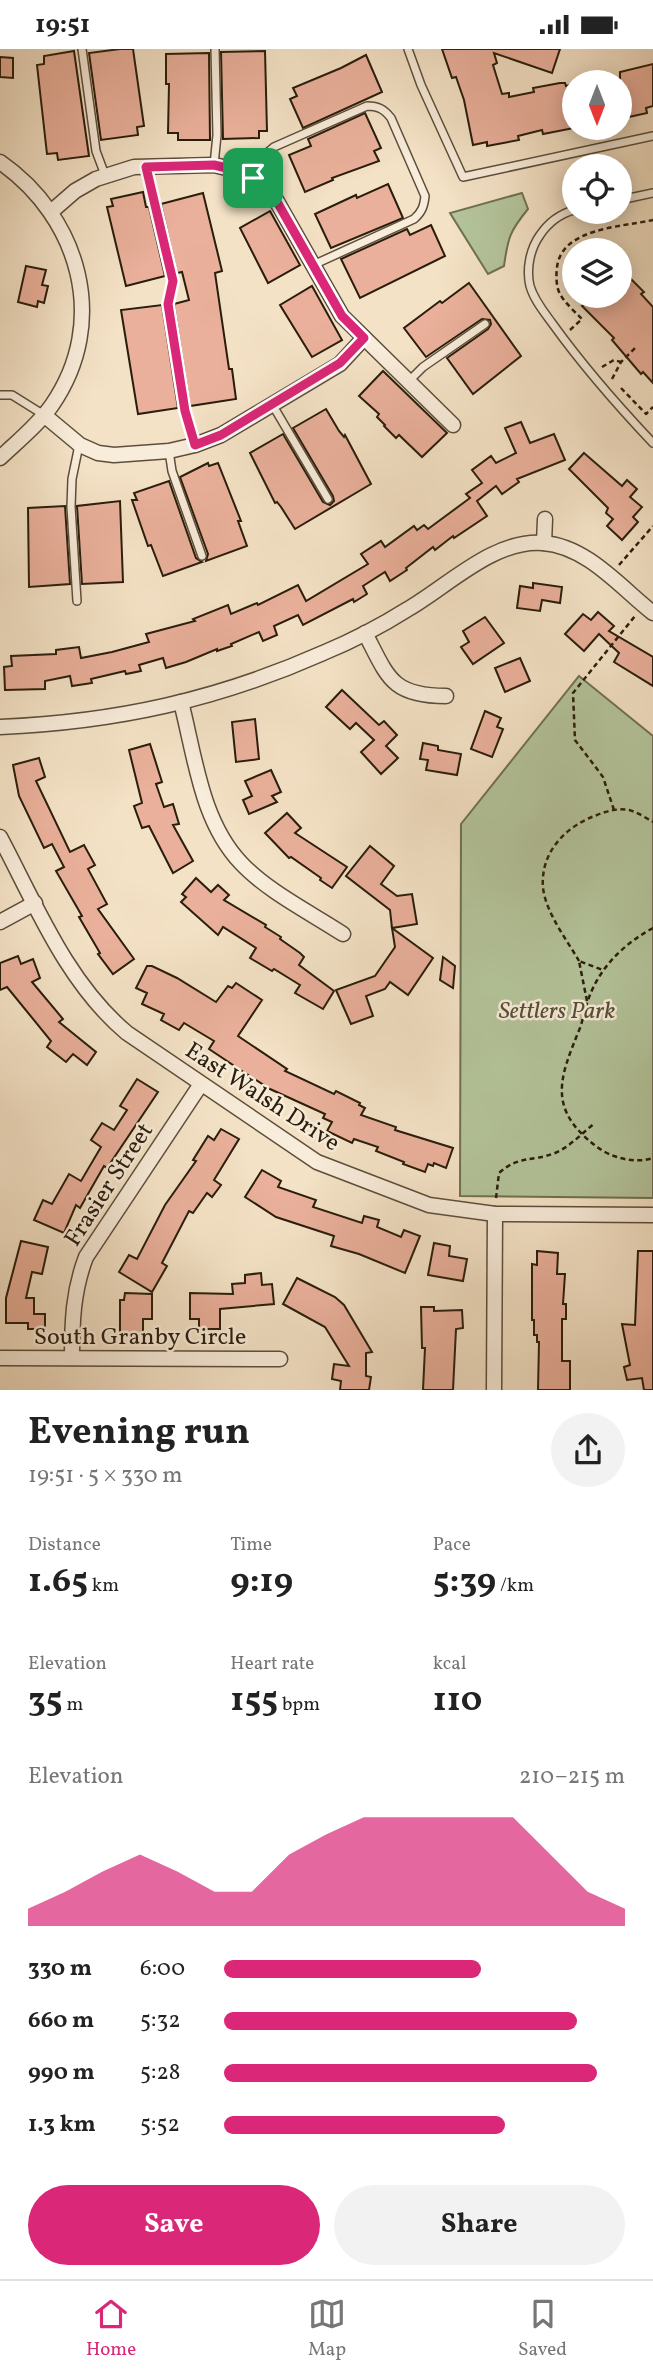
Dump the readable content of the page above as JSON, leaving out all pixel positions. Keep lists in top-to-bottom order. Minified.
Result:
{"streets":{"street":["East Walsh Drive","Frasier Street","South Granby Circle"]},"crossings":[["East Walsh Drive","Frasier Street"],["Frasier Street","South Granby Circle"]],"parks":["Settlers Park"],"north":"bottom","page":{"status":"19:51","heading":["Evening run","19:51 · 5 × 330 m"],"stats":[["Distance","1.65 km"],["Time","9:19"],["Pace","5:39 /km"],["Elevation","35 m"],["Heart rate","155 bpm"],["kcal","110"]],"chart":["Elevation","210–215 m"],"list":[{"name":"330 m","note":"6:00"},{"name":"660 m","note":"5:32"},{"name":"990 m","note":"5:28"},{"name":"1.3 km","note":"5:52"}],"buttons":["Save","Share"],"tabs":["Home","Map","Saved"]}}
